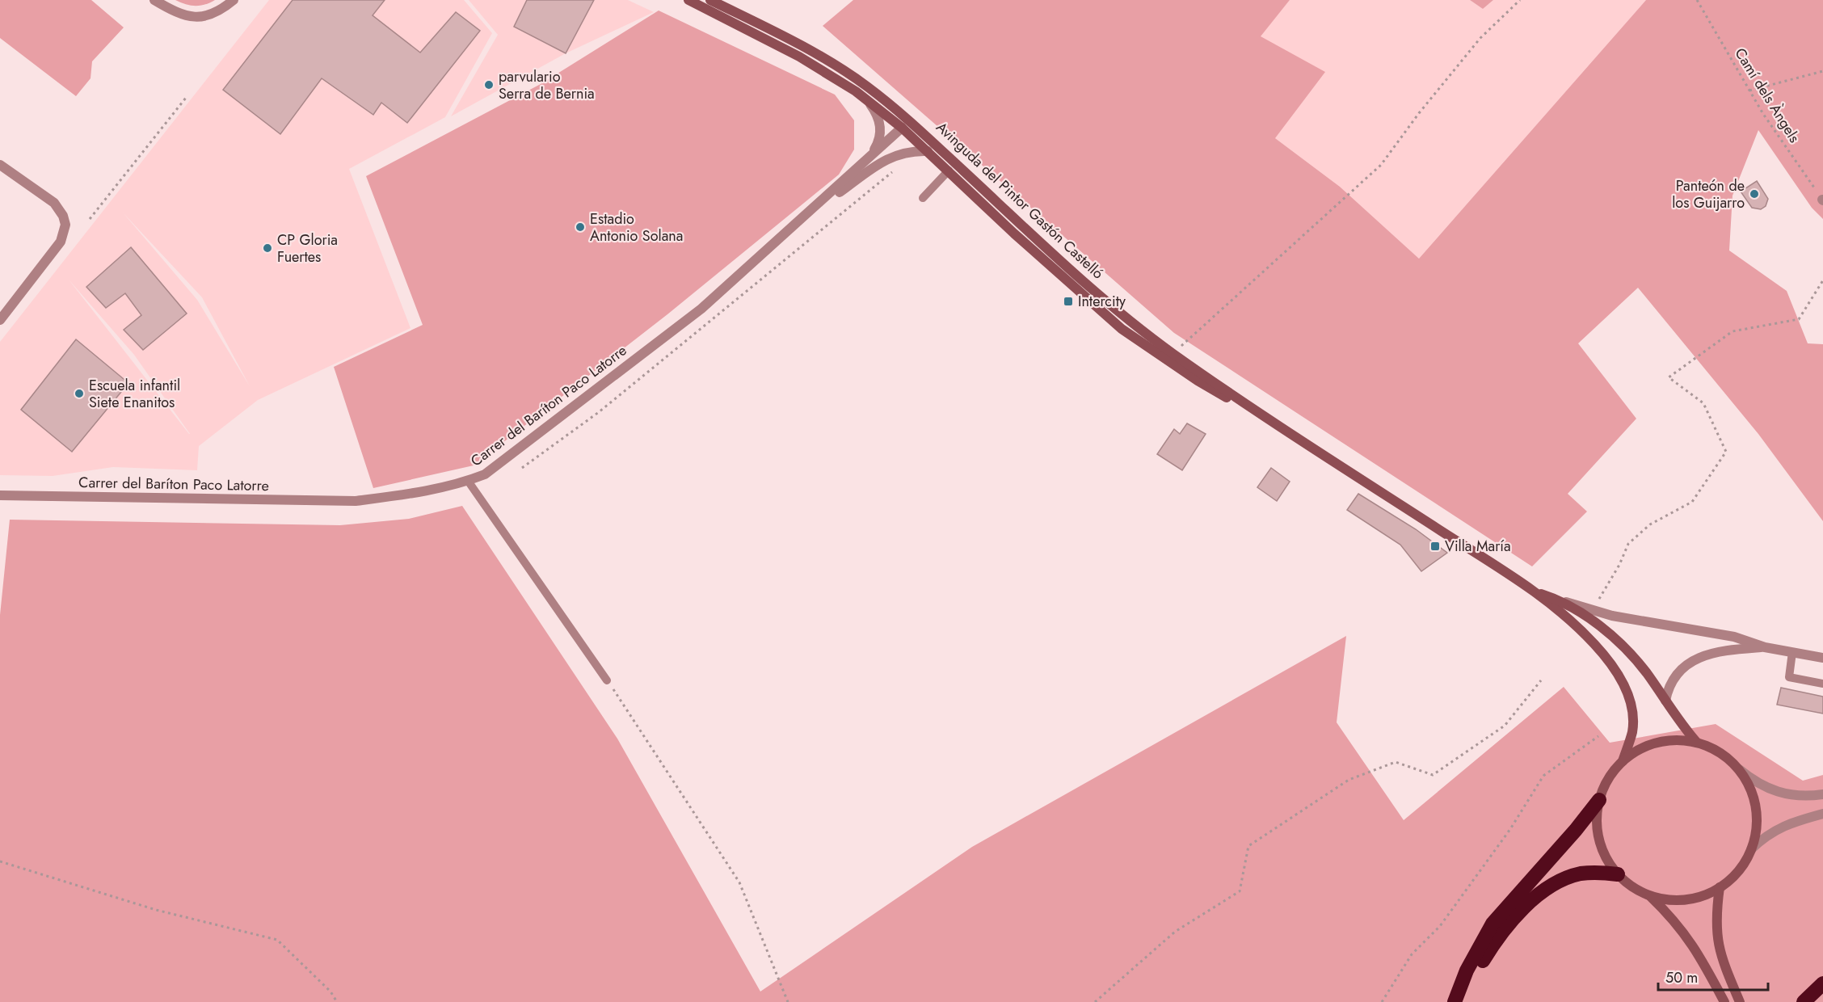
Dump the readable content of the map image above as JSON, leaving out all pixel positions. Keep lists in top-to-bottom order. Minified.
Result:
{"streets":{"main road":["Avinguda del Pintor Gastón Castelló"],"street":["Carrer del Baríton Paco Latorre"],"path":["Camí dels Àngels"]},"crossings":[["Avinguda del Pintor Gastón Castelló","Carrer del Baríton Paco Latorre"]],"places":{"other":["parvulario Serra de Bernia","Panteón de los Guijarro","Estadio Antonio Solana","CP Gloria Fuertes","Escuela infantil Siete Enanitos"],"transit":["Intercity","Villa María"]},"scale_bar":"50 m"}
